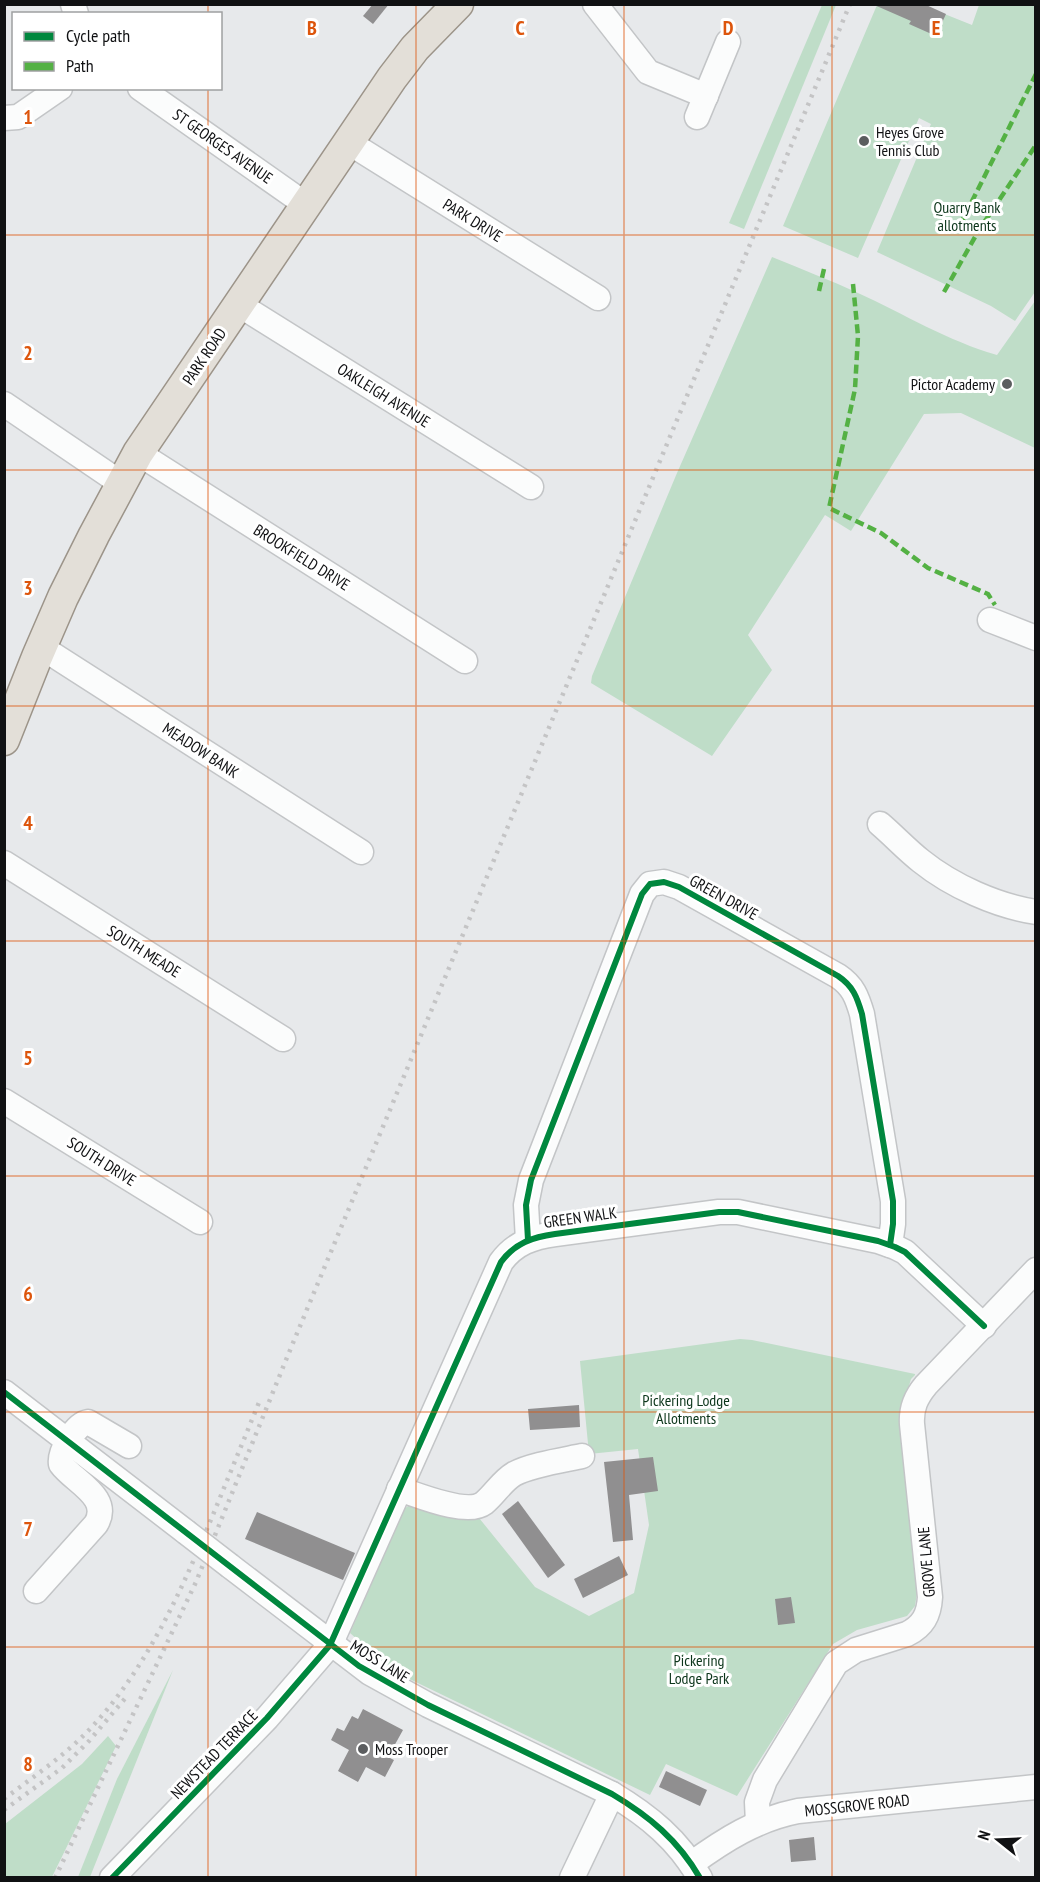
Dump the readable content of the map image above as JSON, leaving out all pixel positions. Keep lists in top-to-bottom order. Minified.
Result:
{"streets":{"main road":["PARK ROAD"],"street":["ST GEORGES AVENUE","PARK DRIVE","OAKLEIGH AVENUE","BROOKFIELD DRIVE","MEADOW BANK","GREEN DRIVE","SOUTH MEADE","SOUTH DRIVE","GREEN WALK","GROVE LANE","MOSS LANE","NEWSTEAD TERRACE","MOSSGROVE ROAD"]},"crossings":[["ST GEORGES AVENUE","PARK ROAD"],["PARK DRIVE","PARK ROAD"],["PARK ROAD","OAKLEIGH AVENUE"],["PARK ROAD","BROOKFIELD DRIVE"],["PARK ROAD","MEADOW BANK"],["GREEN DRIVE","GREEN WALK"],["GREEN WALK","GROVE LANE"],["GREEN WALK","MOSS LANE"],["GREEN WALK","NEWSTEAD TERRACE"],["GROVE LANE","MOSSGROVE ROAD"],["MOSS LANE","NEWSTEAD TERRACE"],["MOSS LANE","MOSSGROVE ROAD"]],"parks":["Quarry Bank allotments","Pickering Lodge Allotments","Pickering Lodge Park"],"places":["Heyes Grove Tennis Club","Pictor Academy","Moss Trooper"],"legend":["Cycle path","Path"],"north":"left","grid":{"columns":["B","C","D","E"],"rows":["1","2","3","4","5","6","7","8"]}}
